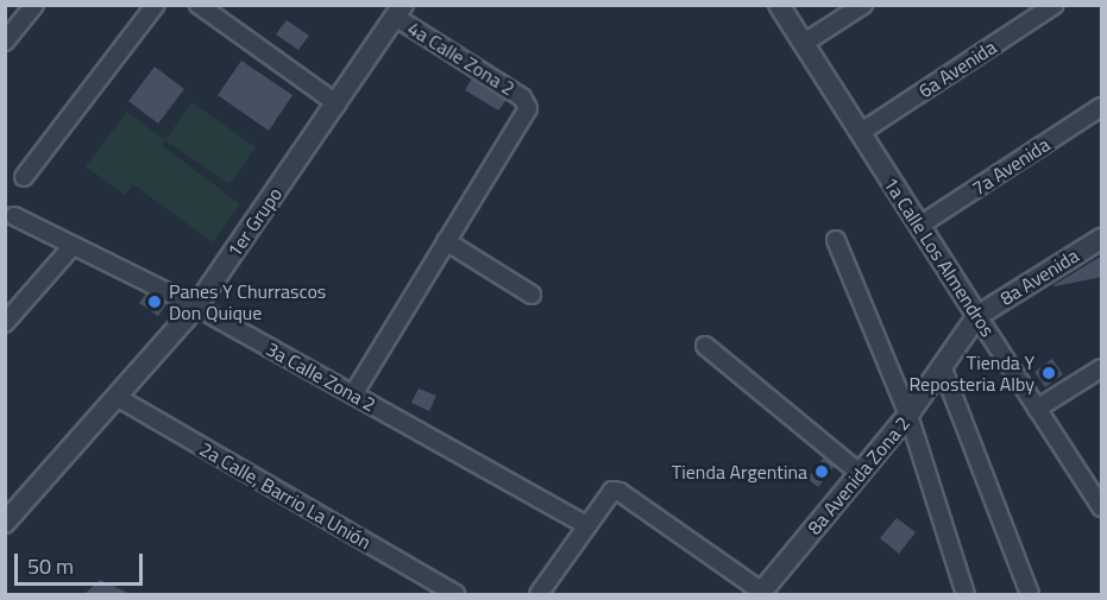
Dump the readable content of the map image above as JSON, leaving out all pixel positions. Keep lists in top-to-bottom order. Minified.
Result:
{"streets":{"street":["4a Calle Zona 2","6a Avenida","7a Avenida","1er Grupo","1a Calle Los Almendros","8a Avenida","3a Calle Zona 2","8a Avenida Zona 2","2a Calle, Barrio La Unión"]},"crossings":[["4a Calle Zona 2","1er Grupo"],["6a Avenida","1a Calle Los Almendros"],["7a Avenida","1a Calle Los Almendros"],["1er Grupo","3a Calle Zona 2"],["1er Grupo","2a Calle, Barrio La Unión"],["1a Calle Los Almendros","8a Avenida"],["1a Calle Los Almendros","8a Avenida Zona 2"],["8a Avenida","8a Avenida Zona 2"]],"places":["Panes Y Churrascos Don Quique","Tienda Y Reposteria Alby","Tienda Argentina"],"scale_bar":"50 m"}
